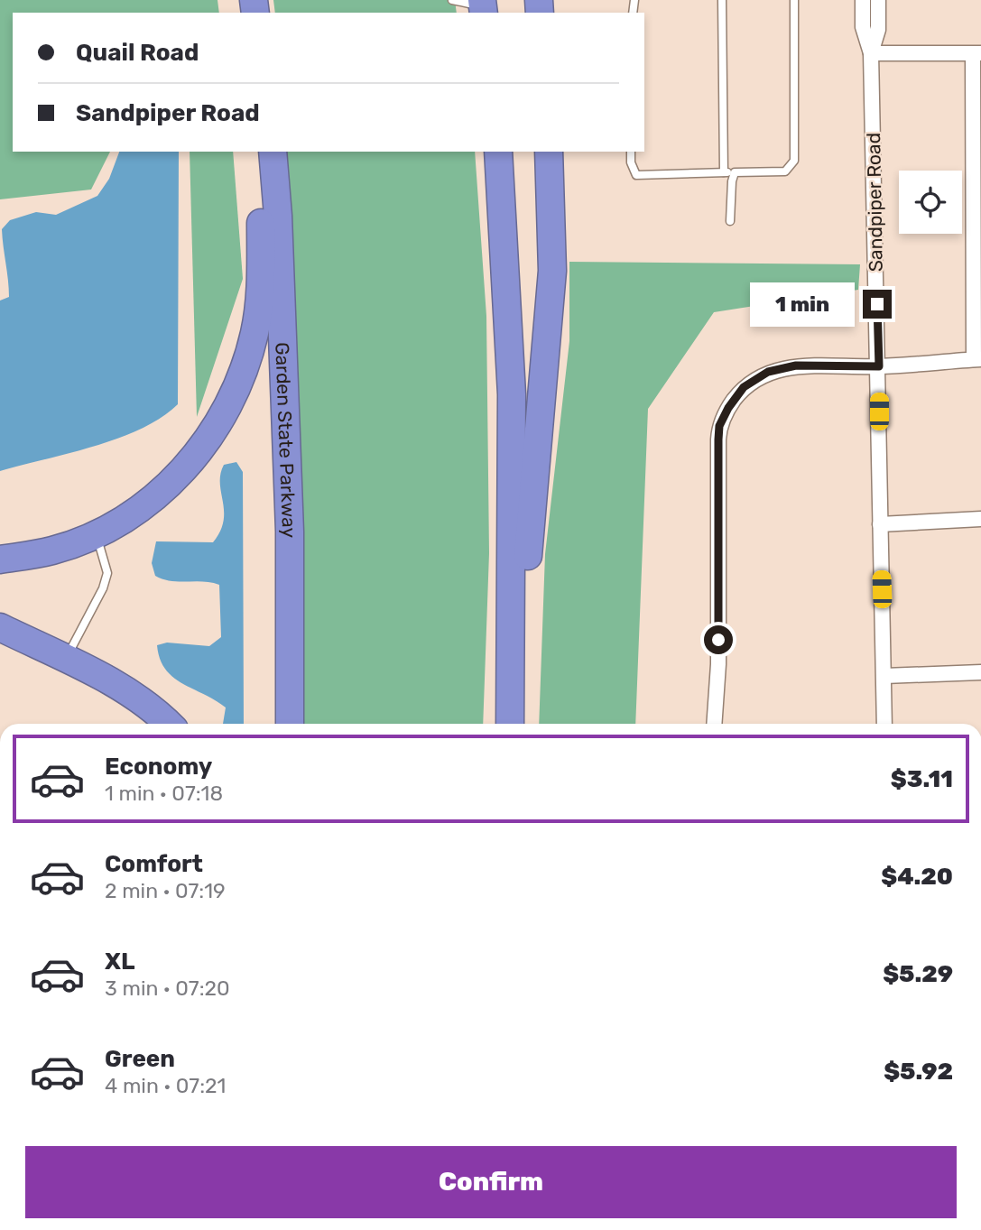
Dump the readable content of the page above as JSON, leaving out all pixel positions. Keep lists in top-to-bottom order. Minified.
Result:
{"streets":{"highway":["Garden State Parkway"],"street":["Sandpiper Road"]},"page":{"banner":["Quail Road","Sandpiper Road"],"bubble":"1 min","list":[{"name":"Economy","note":"1 min · 07:18","value":"$3.11"},{"name":"Comfort","note":"2 min · 07:19","value":"$4.20"},{"name":"XL","note":"3 min · 07:20","value":"$5.29"},{"name":"Green","note":"4 min · 07:21","value":"$5.92"}],"buttons":"Confirm"}}
